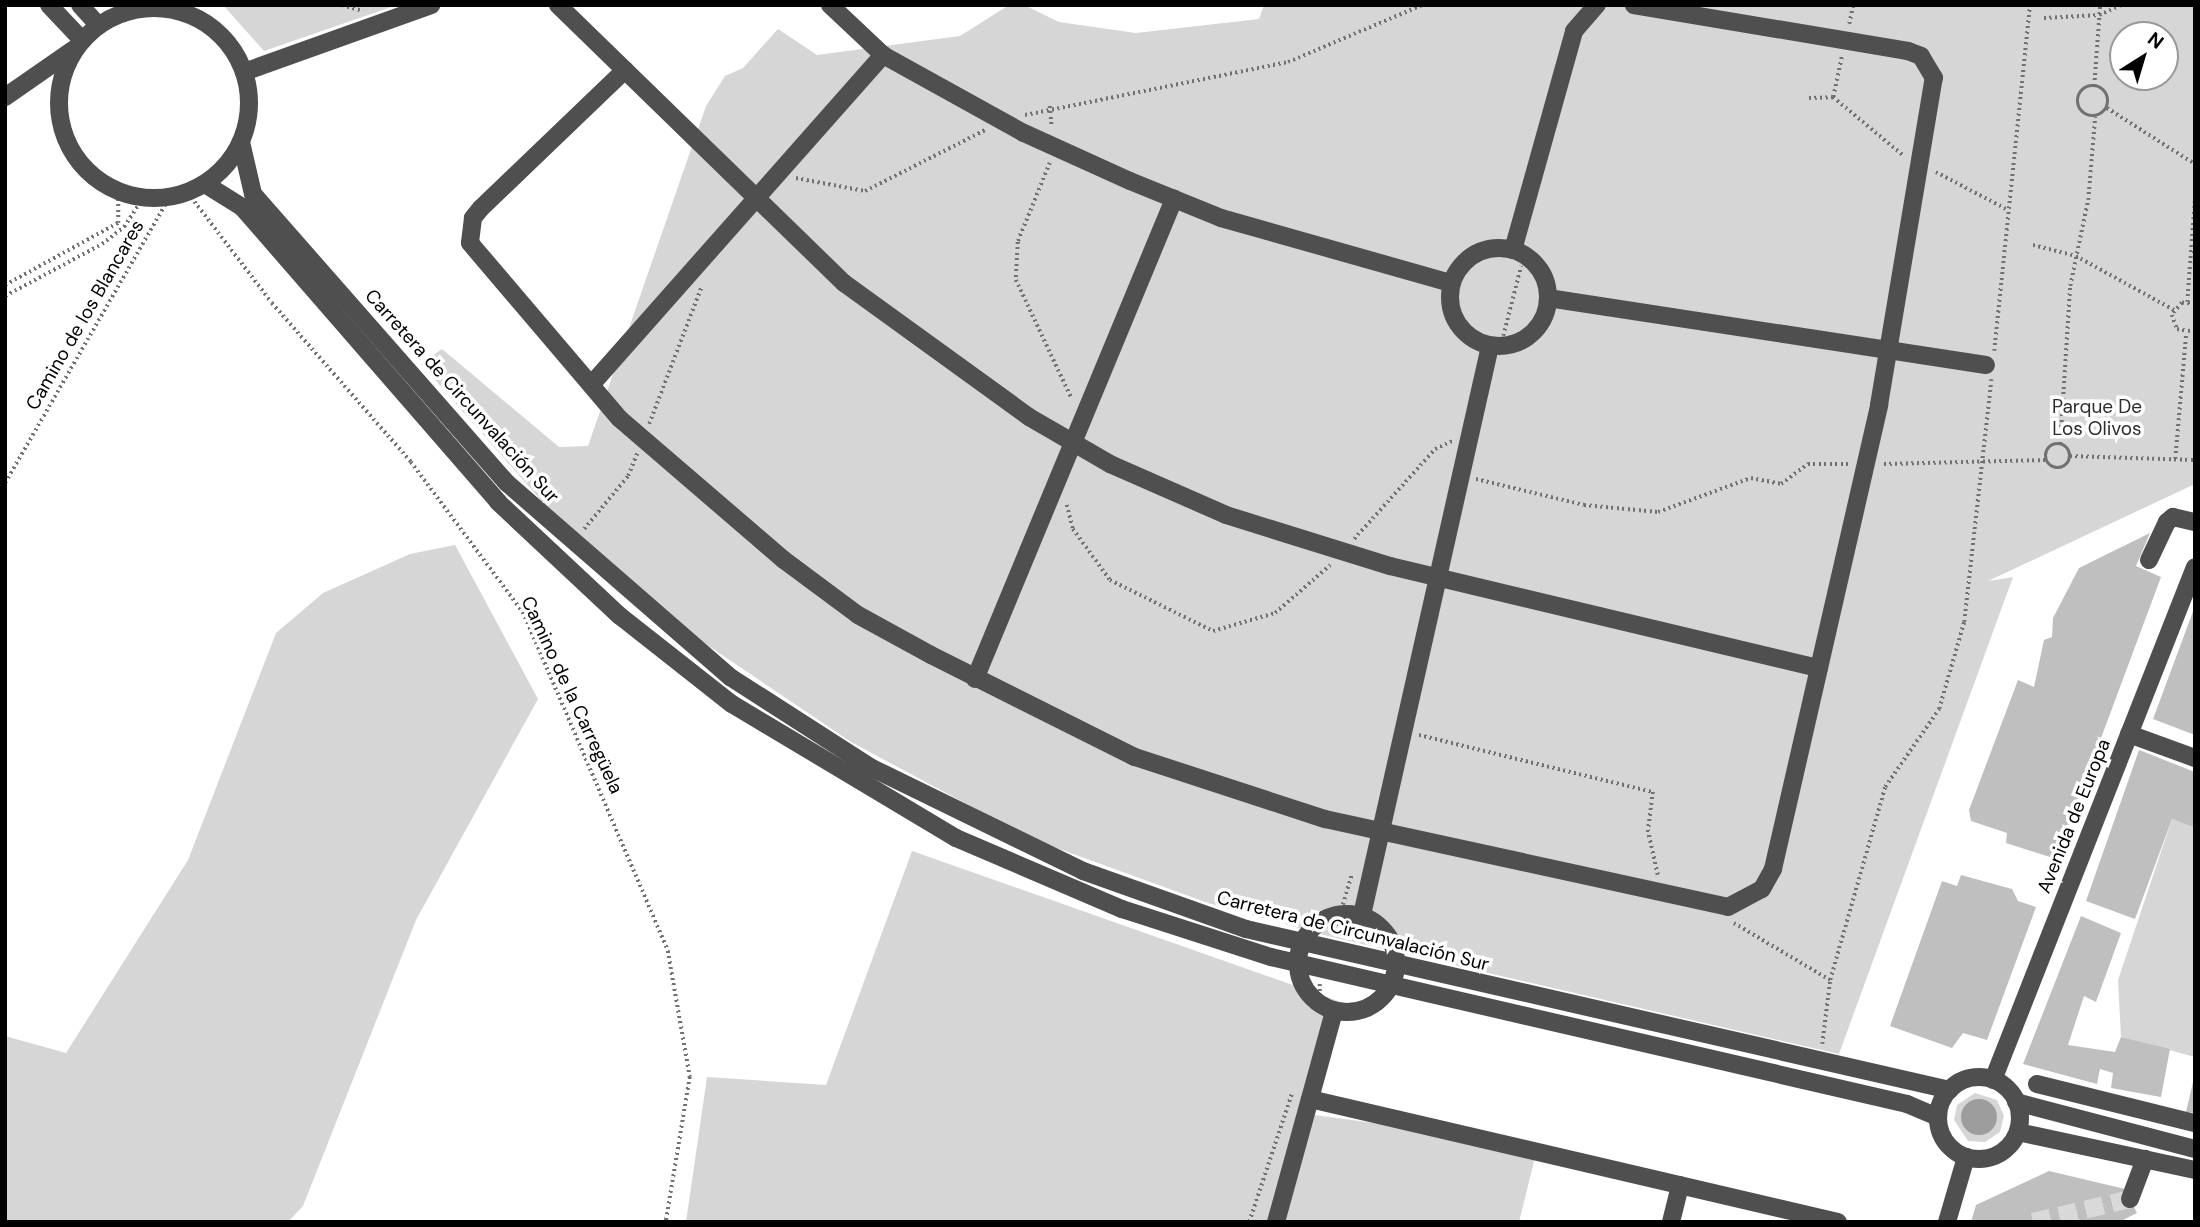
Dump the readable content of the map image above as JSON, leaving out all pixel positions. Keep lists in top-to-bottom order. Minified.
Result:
{"streets":{"street":["Carretera de Circunvalación Sur","Avenida de Europa"],"path":["Camino de los Blancares","Camino de la Carregüela"]},"crossings":[["Camino de los Blancares","Carretera de Circunvalación Sur"],["Camino de los Blancares","Camino de la Carregüela"],["Carretera de Circunvalación Sur","Camino de la Carregüela"],["Carretera de Circunvalación Sur","Avenida de Europa"]],"parks":["Parque De Los Olivos"],"north":"top right"}
